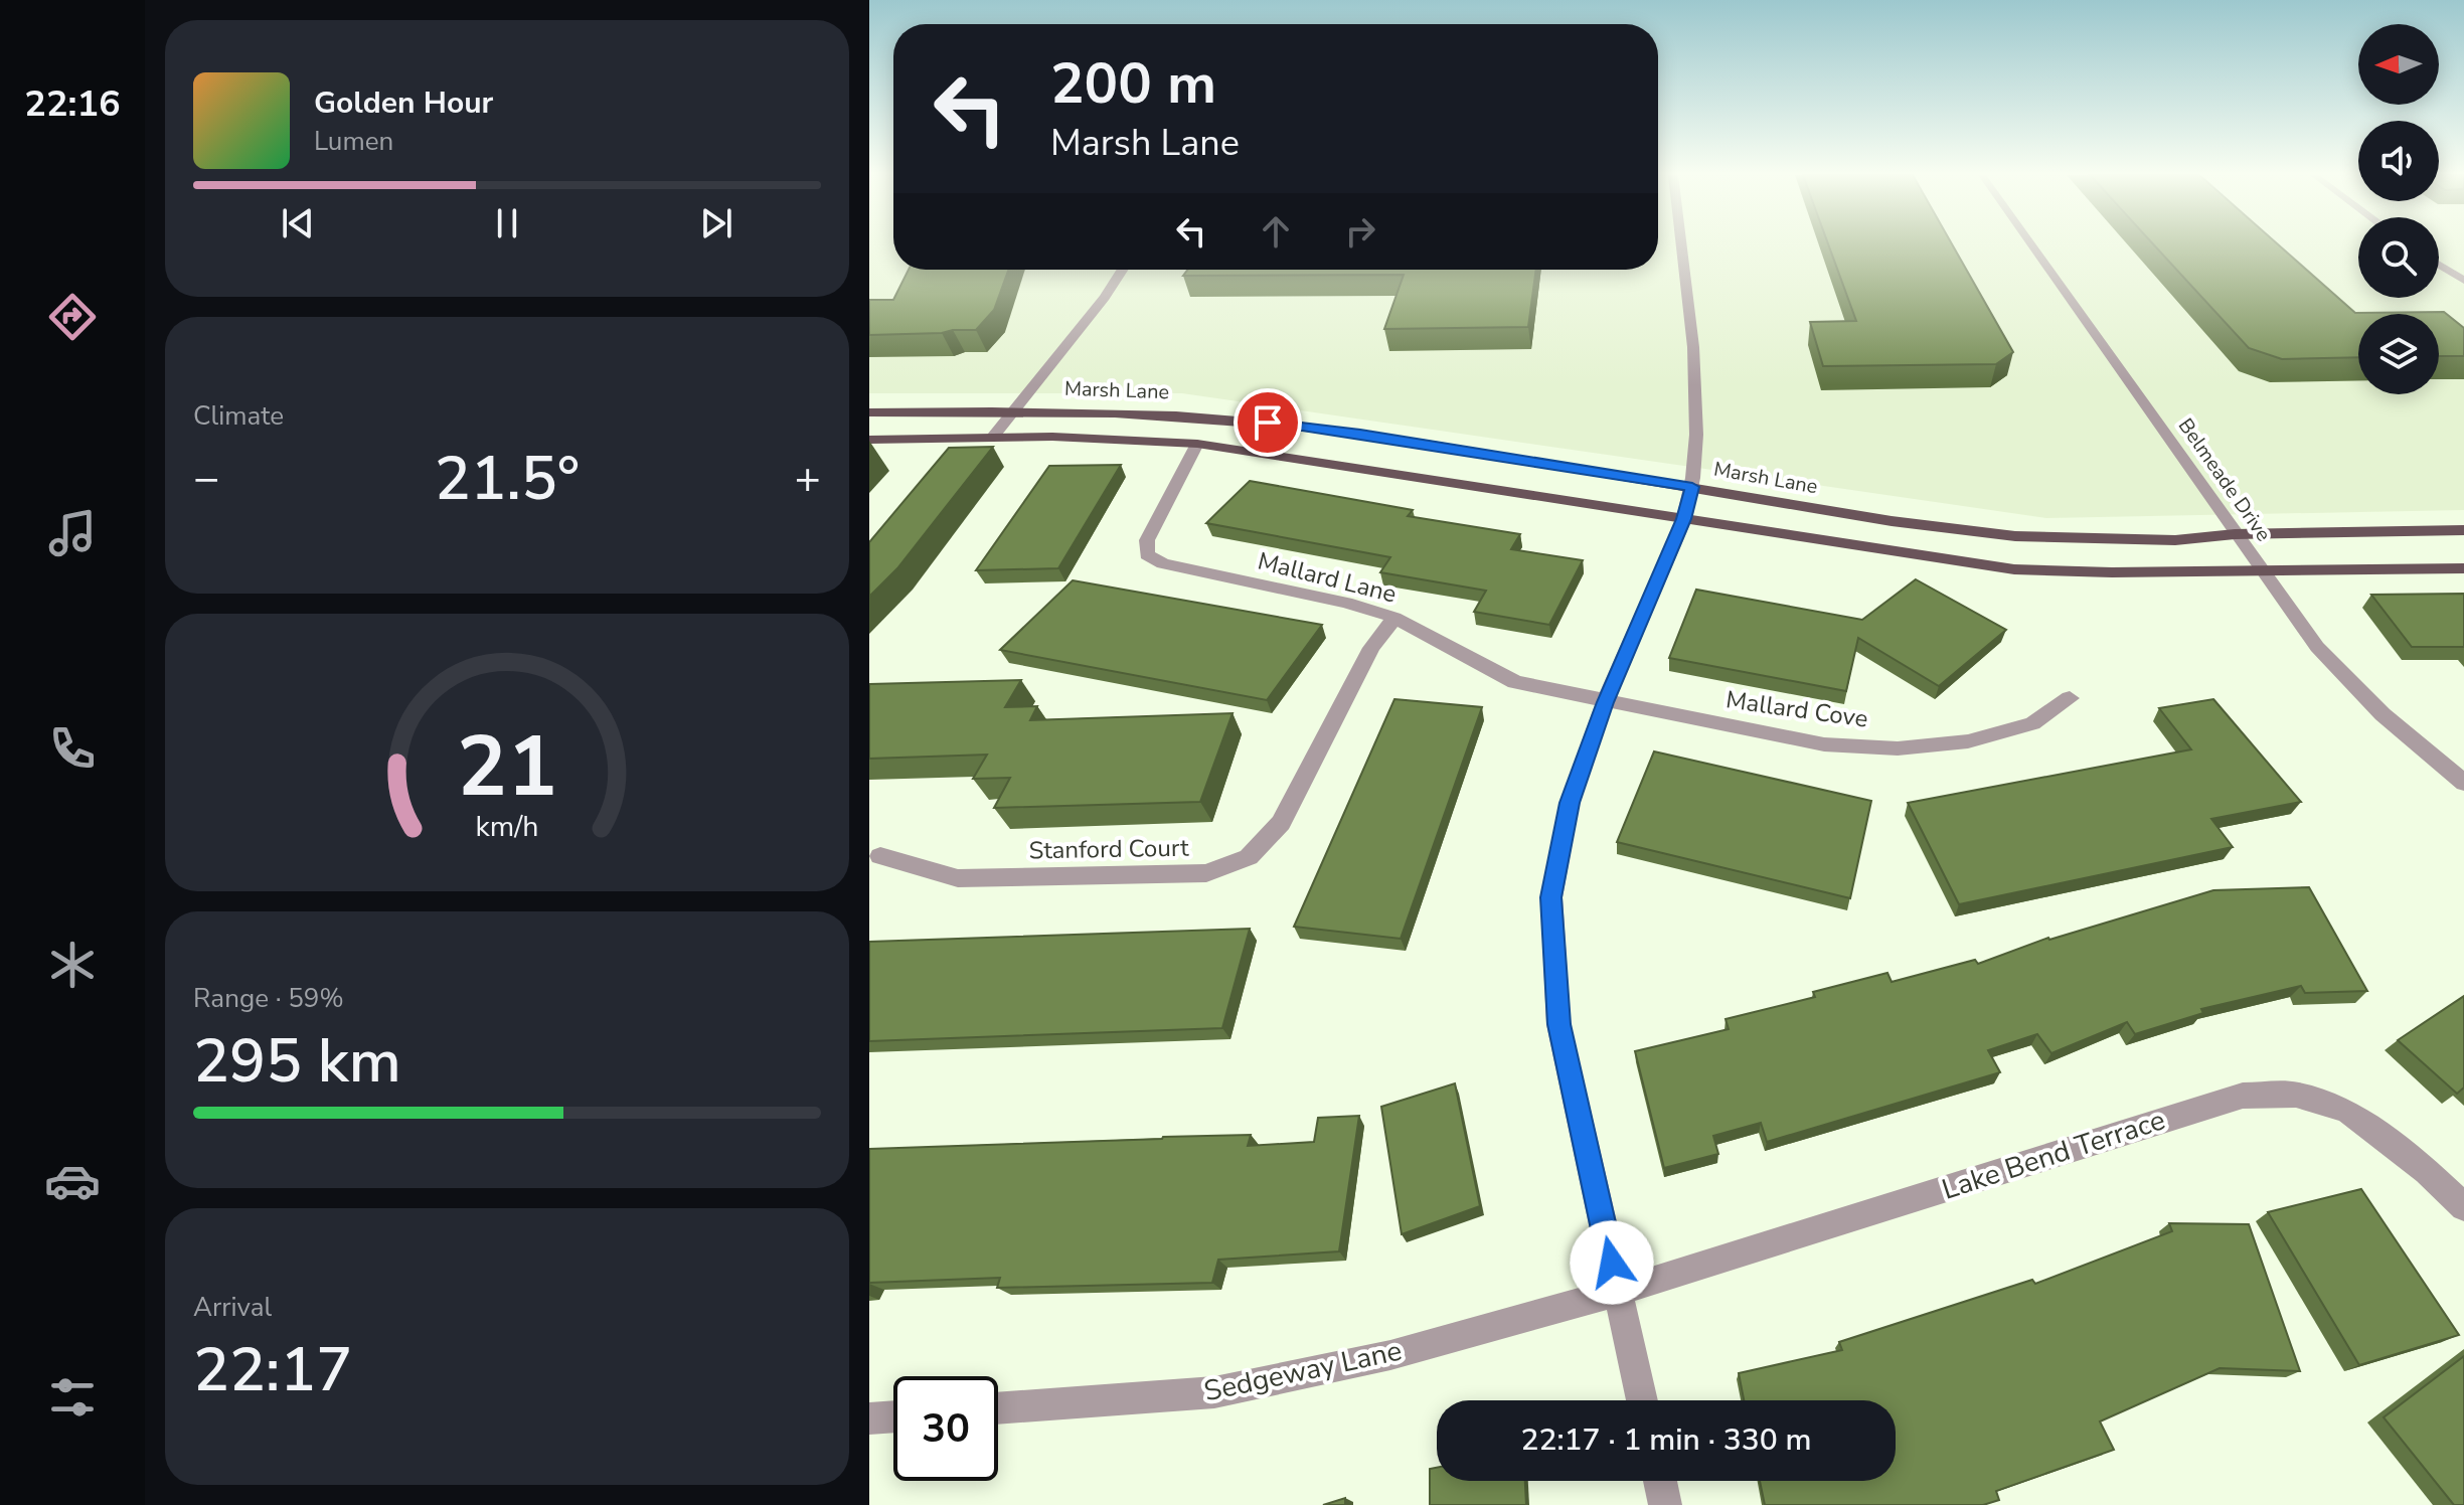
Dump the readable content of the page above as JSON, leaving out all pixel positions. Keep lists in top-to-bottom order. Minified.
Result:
{"streets":{"main road":["Marsh Lane"],"street":["Belmeade Drive","Mallard Lane","Mallard Cove","Stanford Court","Lake Bend Terrace","Sedgeway Lane"]},"crossings":[["Marsh Lane","Belmeade Drive"],["Mallard Lane","Mallard Cove"],["Mallard Lane","Stanford Court"],["Lake Bend Terrace","Sedgeway Lane"]],"north":"left","page":{"tabs":"22:16","turn":["200 m","Marsh Lane"],"song":["Golden Hour","Lumen"],"tile":["Climate",["Range · 59%","295 km"],["Arrival","22:17"]],"heat":["−","21.5°","+"],"limit":"30","trip":"22:17 · 1 min · 330 m","gauge":["21","km/h"]}}
